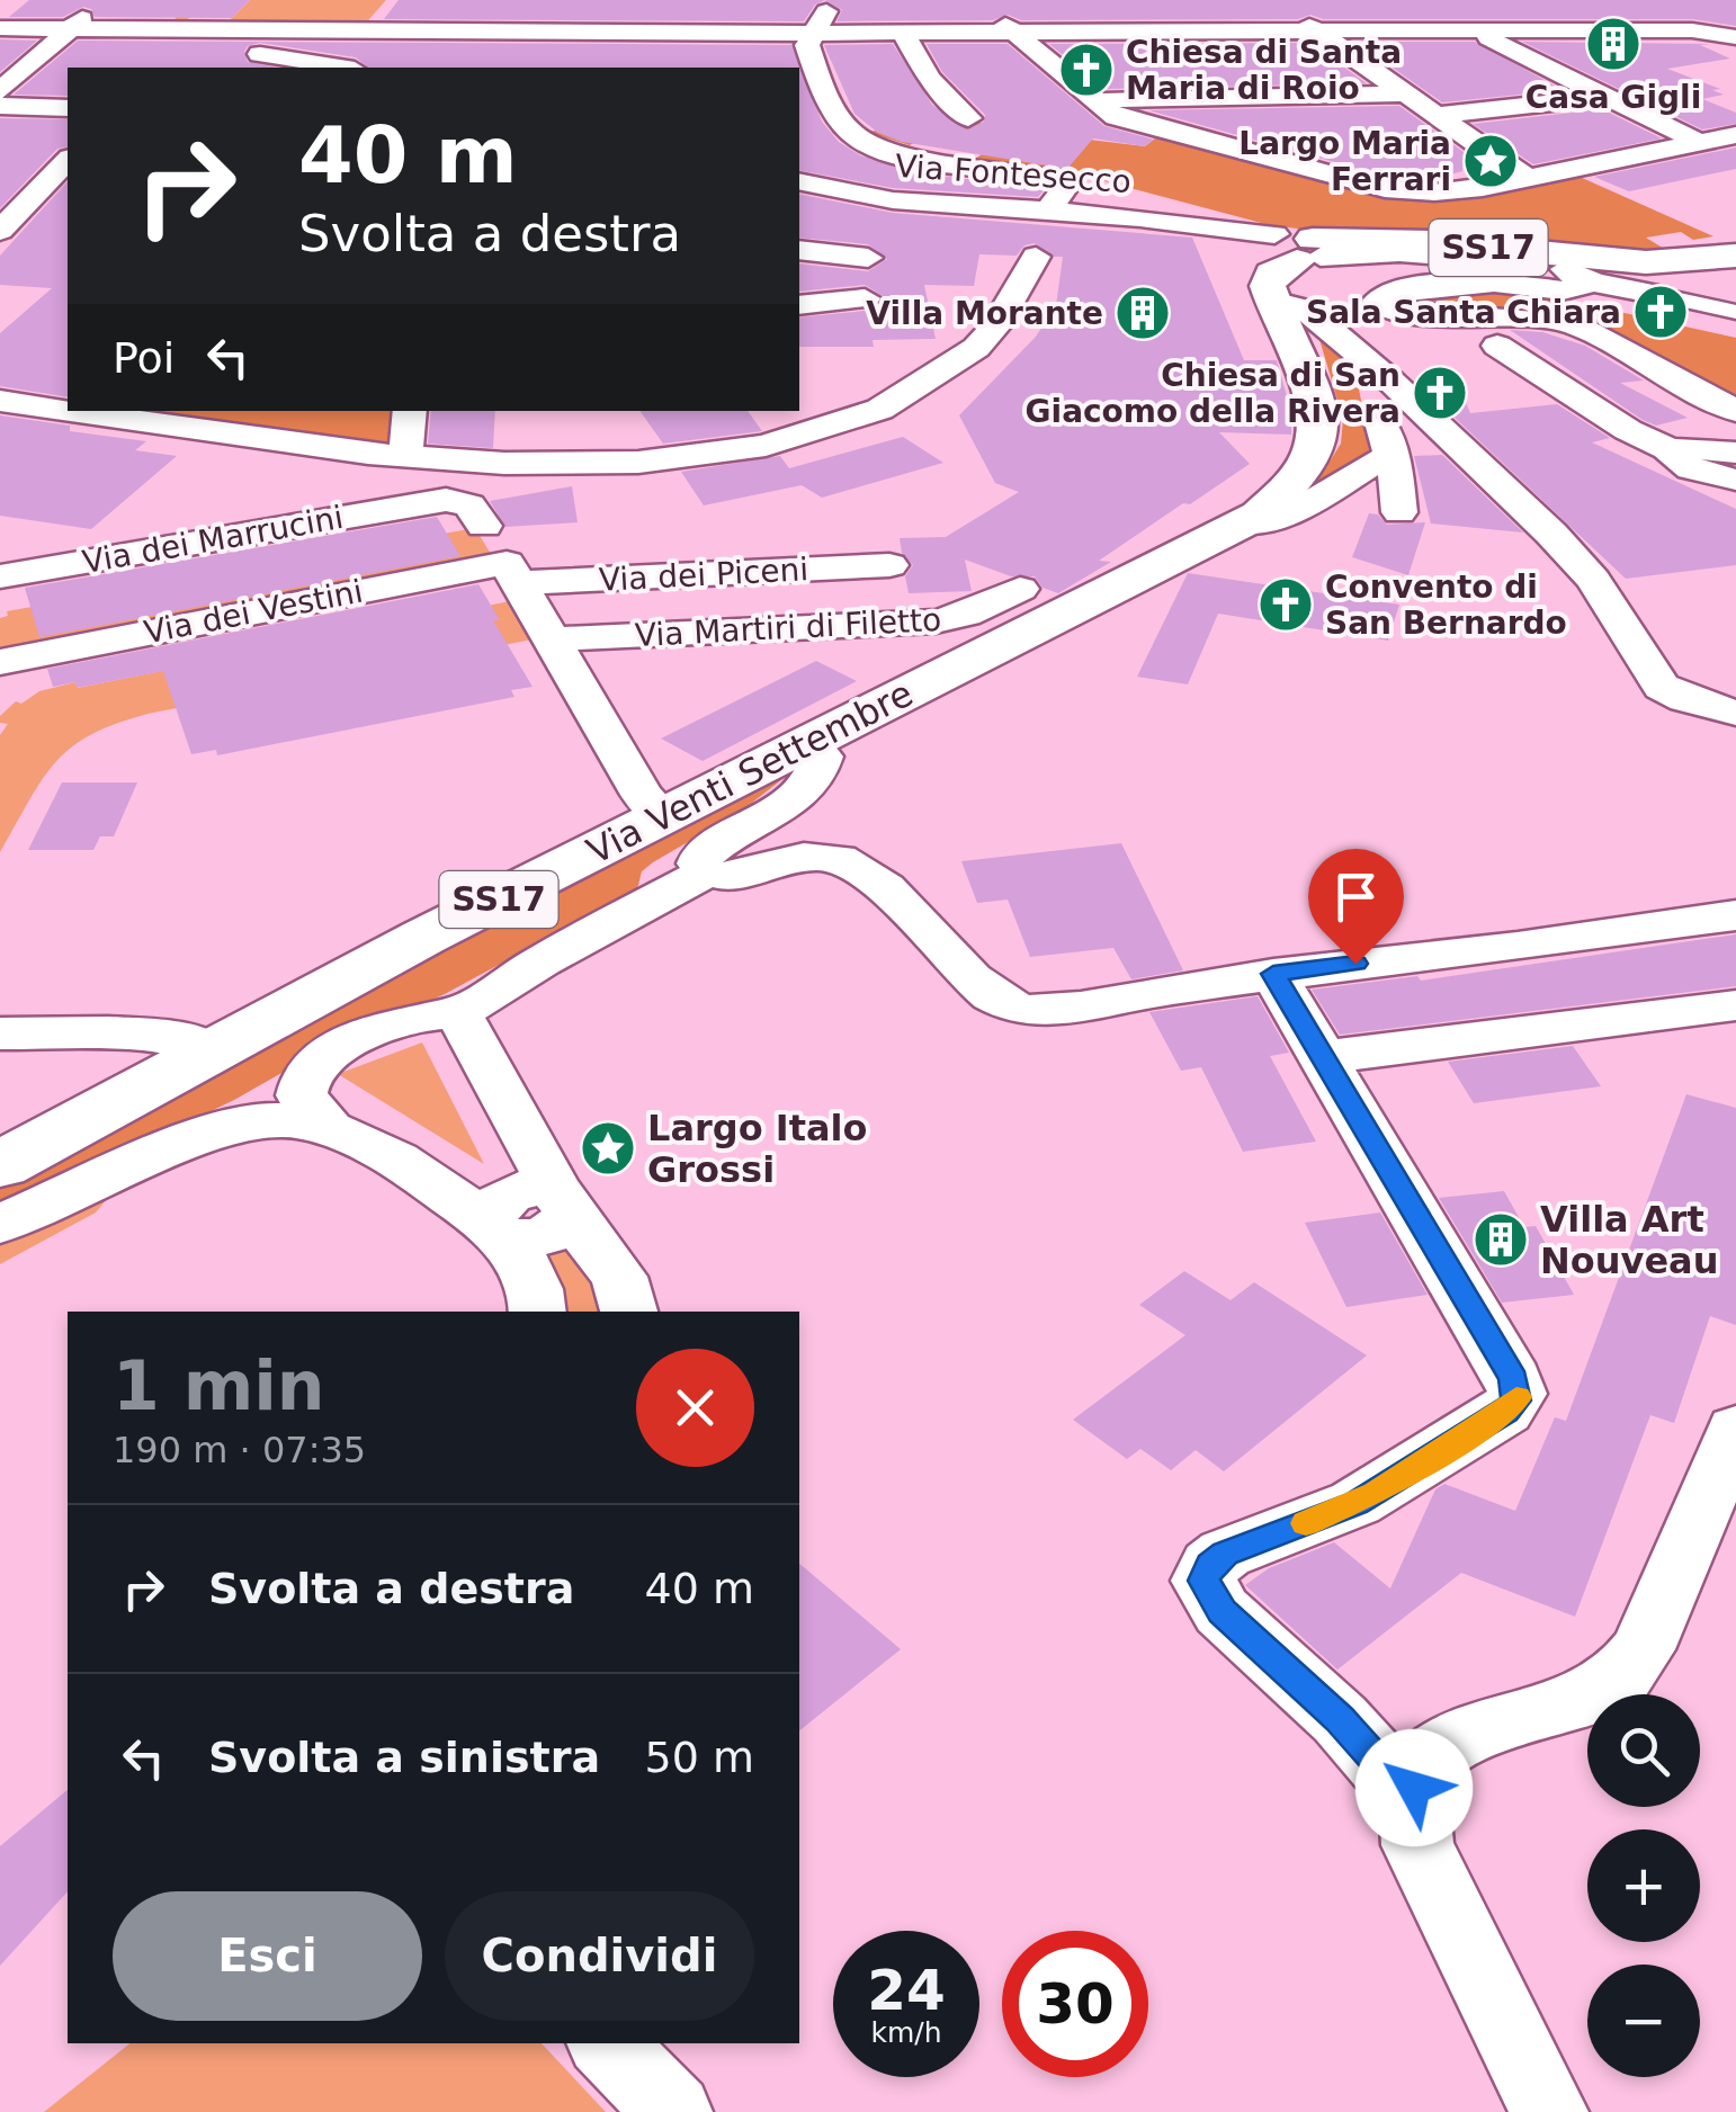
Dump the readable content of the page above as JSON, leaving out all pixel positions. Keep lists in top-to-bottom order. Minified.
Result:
{"streets":{"main road":["SS17","Via Venti Settembre"],"street":["Via Fontesecco","Via dei Marrucini","Via dei Piceni","Via dei Vestini","Via Martiri di Filetto"]},"crossings":[["Via Fontesecco","SS17"],["Via Fontesecco","Via Venti Settembre"],["SS17","Via Venti Settembre"],["Via dei Piceni","Via dei Vestini"]],"places":{"building":["Casa Gigli","Villa Morante","Villa Art Nouveau"],"church":["Chiesa di Santa Maria di Roio","Sala Santa Chiara","Chiesa di San Giacomo della Rivera","Convento di San Bernardo"],"place":["Largo Maria Ferrari","Largo Italo Grossi"]},"page":{"turn":["40 m","Svolta a destra"],"then":"Poi","heading":["1 min","190 m · 07:35"],"list":[{"name":"Svolta a destra","value":"40 m"},{"name":"Svolta a sinistra","value":"50 m"}],"map_buttons":["+","−"],"buttons":["Esci","Condividi"],"speed":"24 km/h","limit":"30"}}
